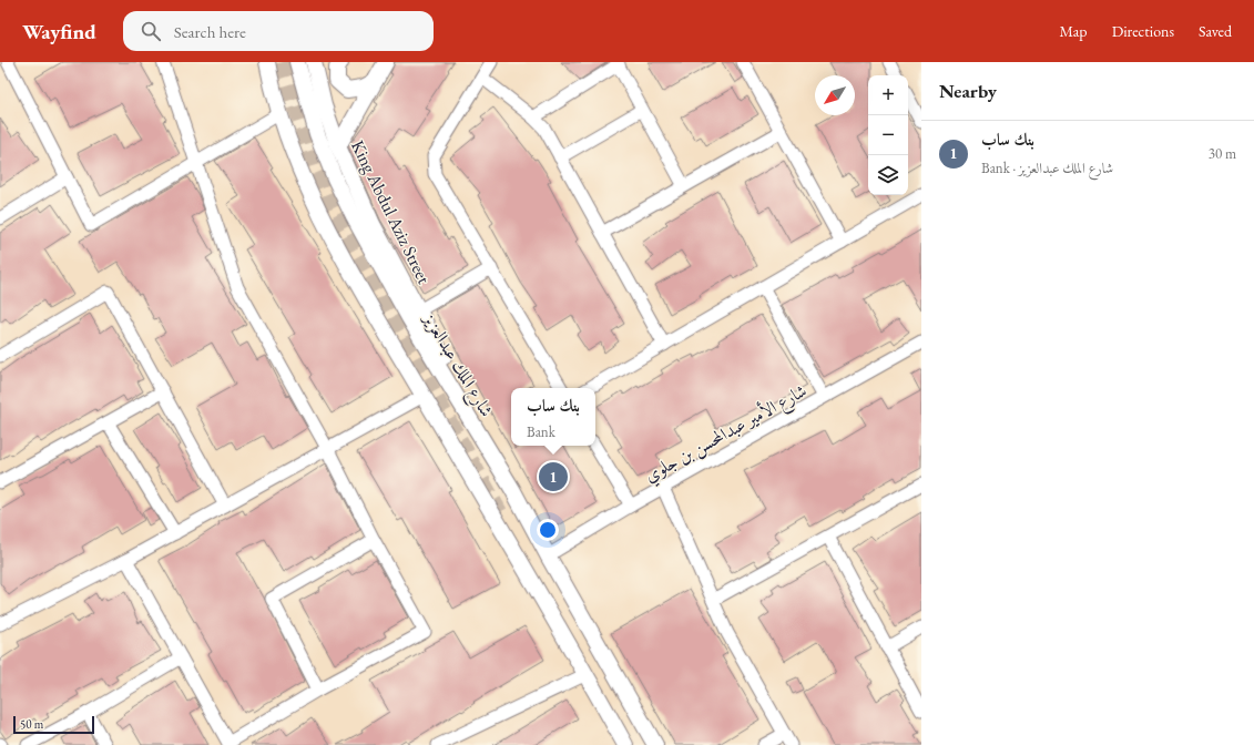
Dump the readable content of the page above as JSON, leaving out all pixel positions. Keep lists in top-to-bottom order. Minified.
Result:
{"streets":{"street":["King Abdul Aziz Street","شارع الملك عبدالعزيز","شارع الأمير عبدالمحسن بن جلوي"]},"crossings":[["King Abdul Aziz Street","شارع الملك عبدالعزيز"],["شارع الملك عبدالعزيز","شارع الأمير عبدالمحسن بن جلوي"]],"scale_bar":"50 m","north":"bottom left","page":{"header":"Wayfind","search":"Search here","nav":["Map","Directions","Saved"],"heading":"Nearby","map_buttons":["+","−"],"list":[{"mark":"1","name":"بنك ساب","note":"Bank · شارع الملك عبدالعزيز","value":"30 m"}],"popup":["بنك ساب","Bank"],"pins":"1","scale":"50 m"}}
